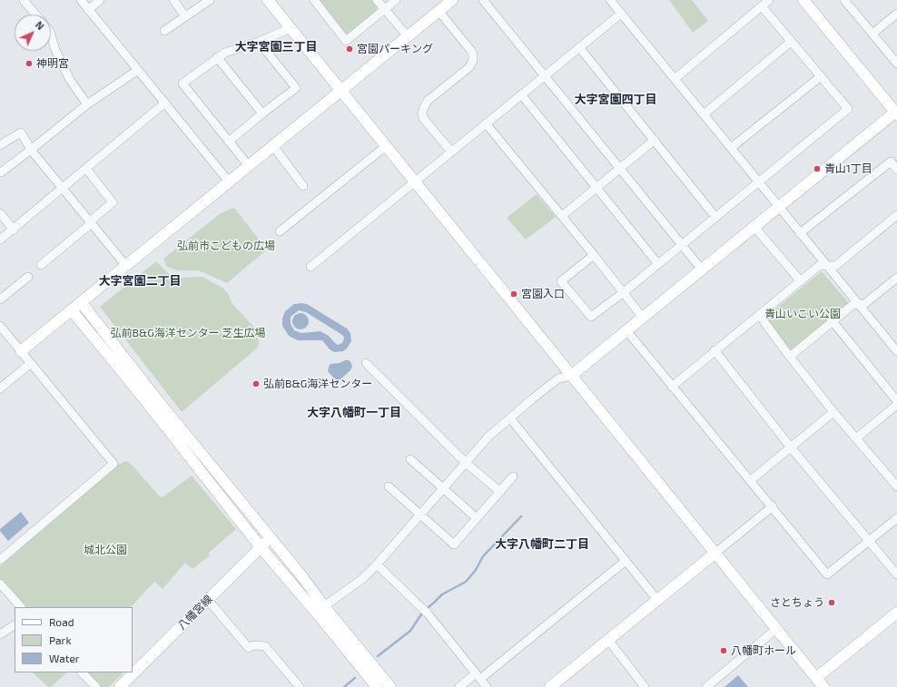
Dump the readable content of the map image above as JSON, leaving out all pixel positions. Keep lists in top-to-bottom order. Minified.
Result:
{"streets":{"street":["八幡宮線"]},"districts":["大字宮園三丁目","大字宮園四丁目","大字宮園二丁目","大字八幡町一丁目","大字八幡町二丁目"],"parks":["弘前市こどもの広場","青山いこい公園","弘前B&G海洋センター 芝生広場","城北公園"],"places":["宮園パーキング","神明宮","青山1丁目","宮園入口","弘前B&G海洋センター","さとちょう","八幡町ホール"],"legend":["Road","Park","Water"],"north":"top right"}
